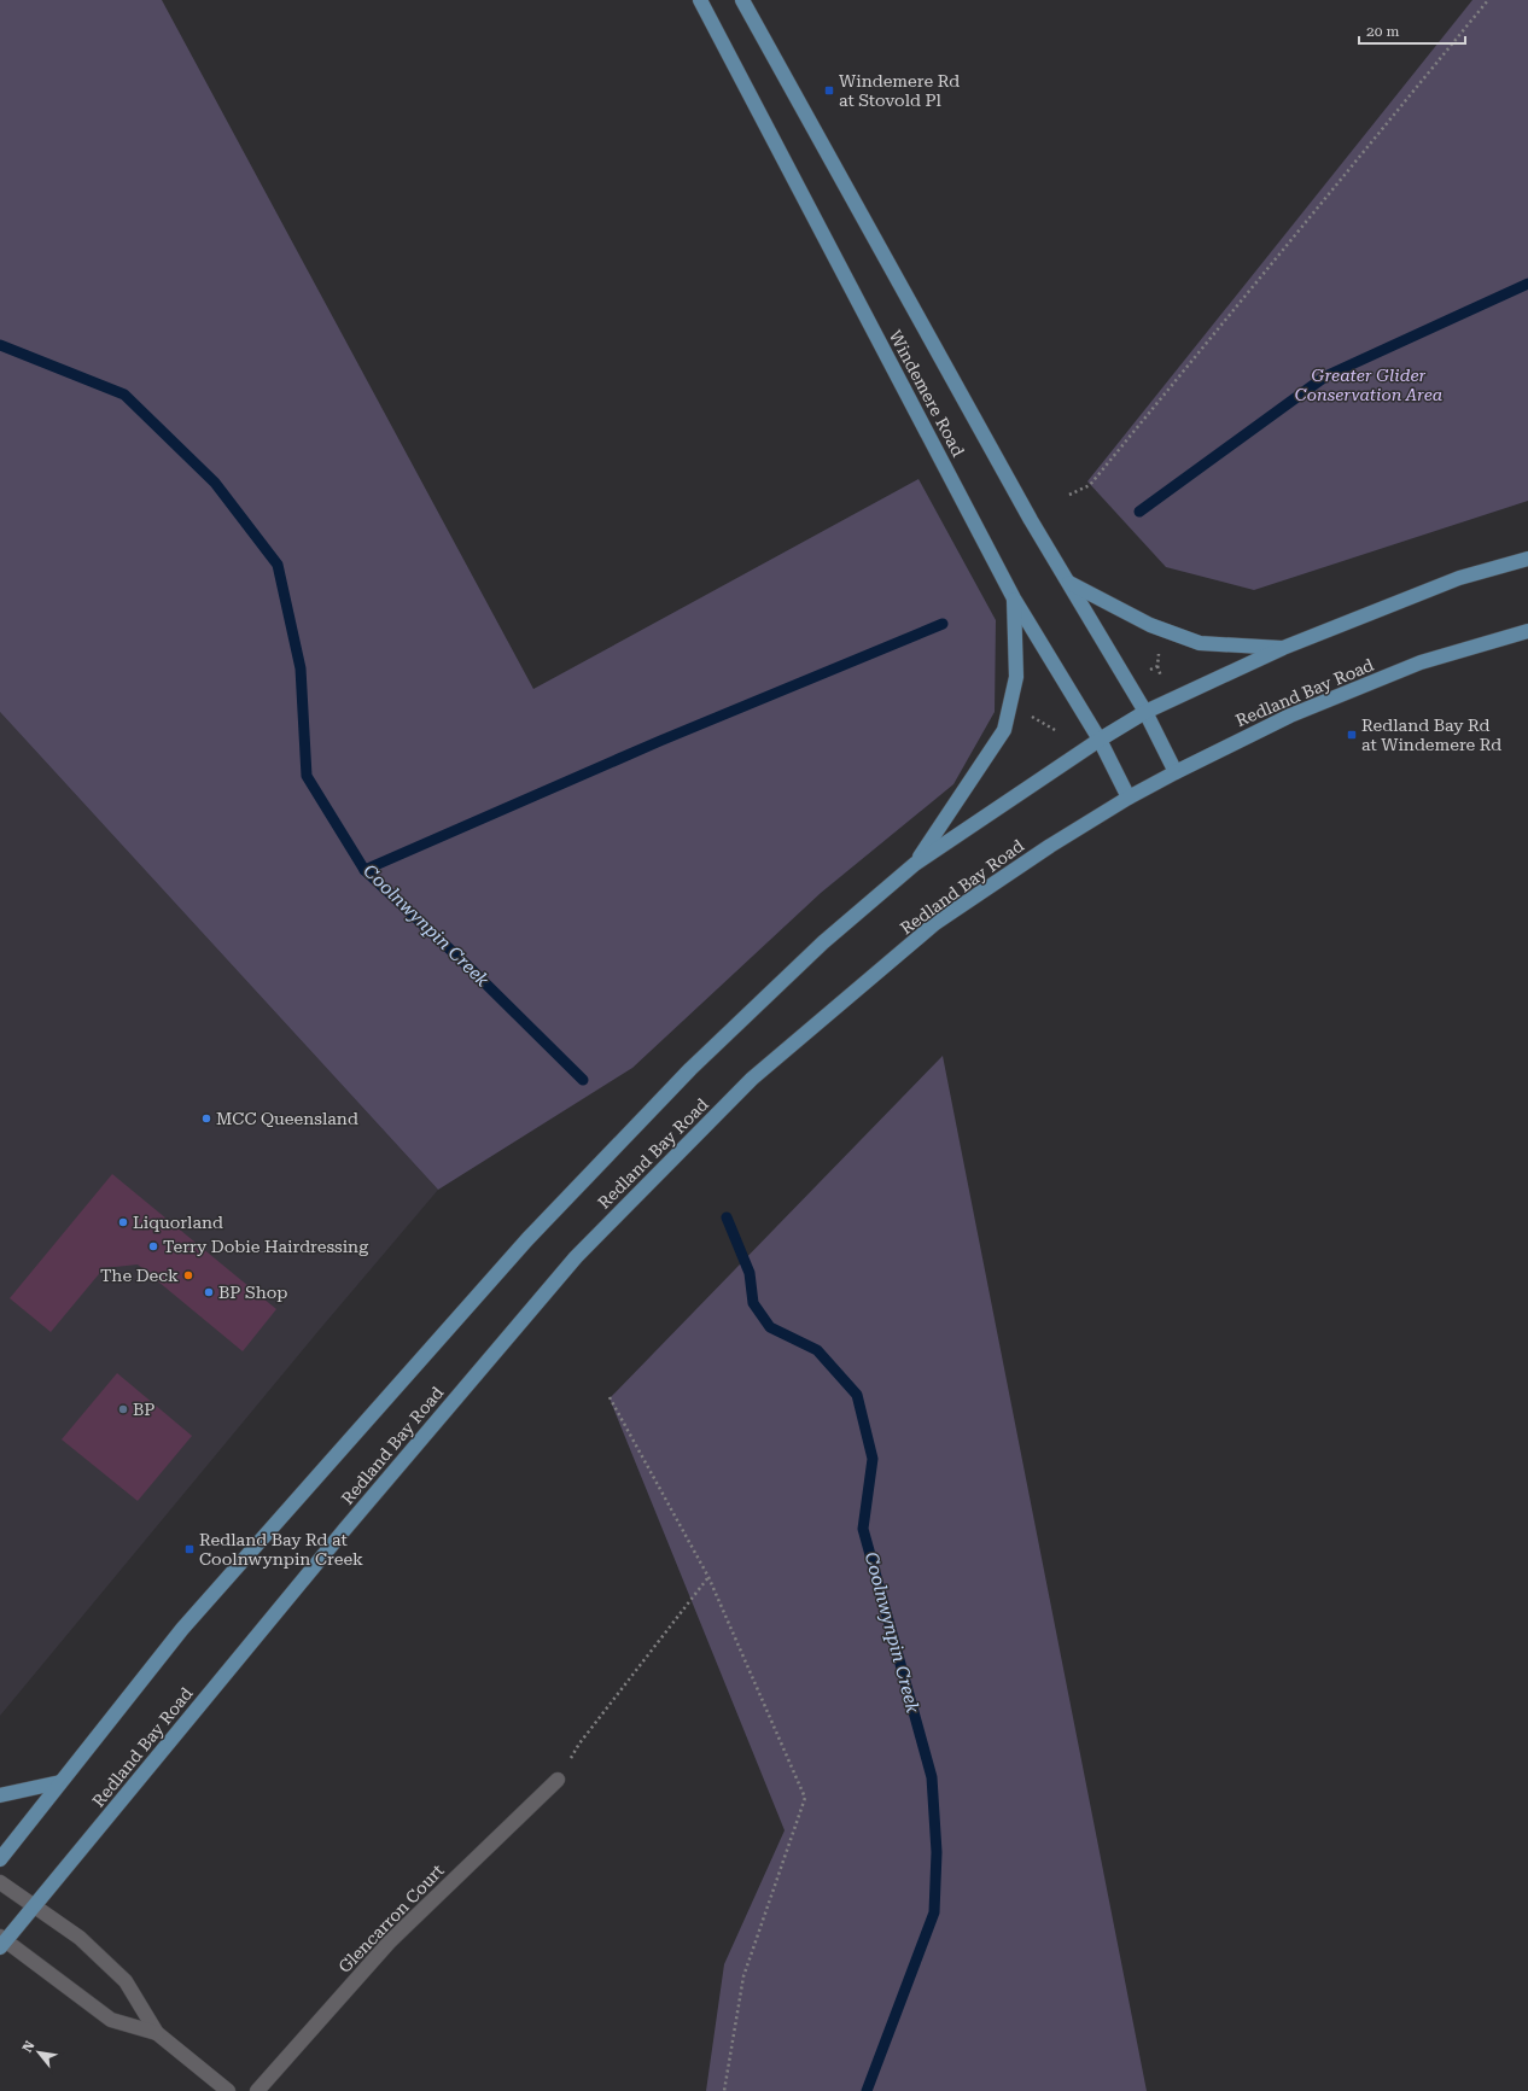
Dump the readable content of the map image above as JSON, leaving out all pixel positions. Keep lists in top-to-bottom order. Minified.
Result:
{"streets":{"main road":["Windemere Road","Redland Bay Road"],"street":["Glencarron Court"]},"crossings":[["Windemere Road","Redland Bay Road"]],"water":["Coolnwynpin Creek"],"parks":["Greater Glider Conservation Area"],"places":{"transit":["Windemere Rd at Stovold Pl","Redland Bay Rd at Windemere Rd","Redland Bay Rd at Coolnwynpin Creek"],"other":["MCC Queensland","Liquorland","Terry Dobie Hairdressing","The Deck","BP Shop","BP"]},"scale_bar":"20 m","north":"top left"}
